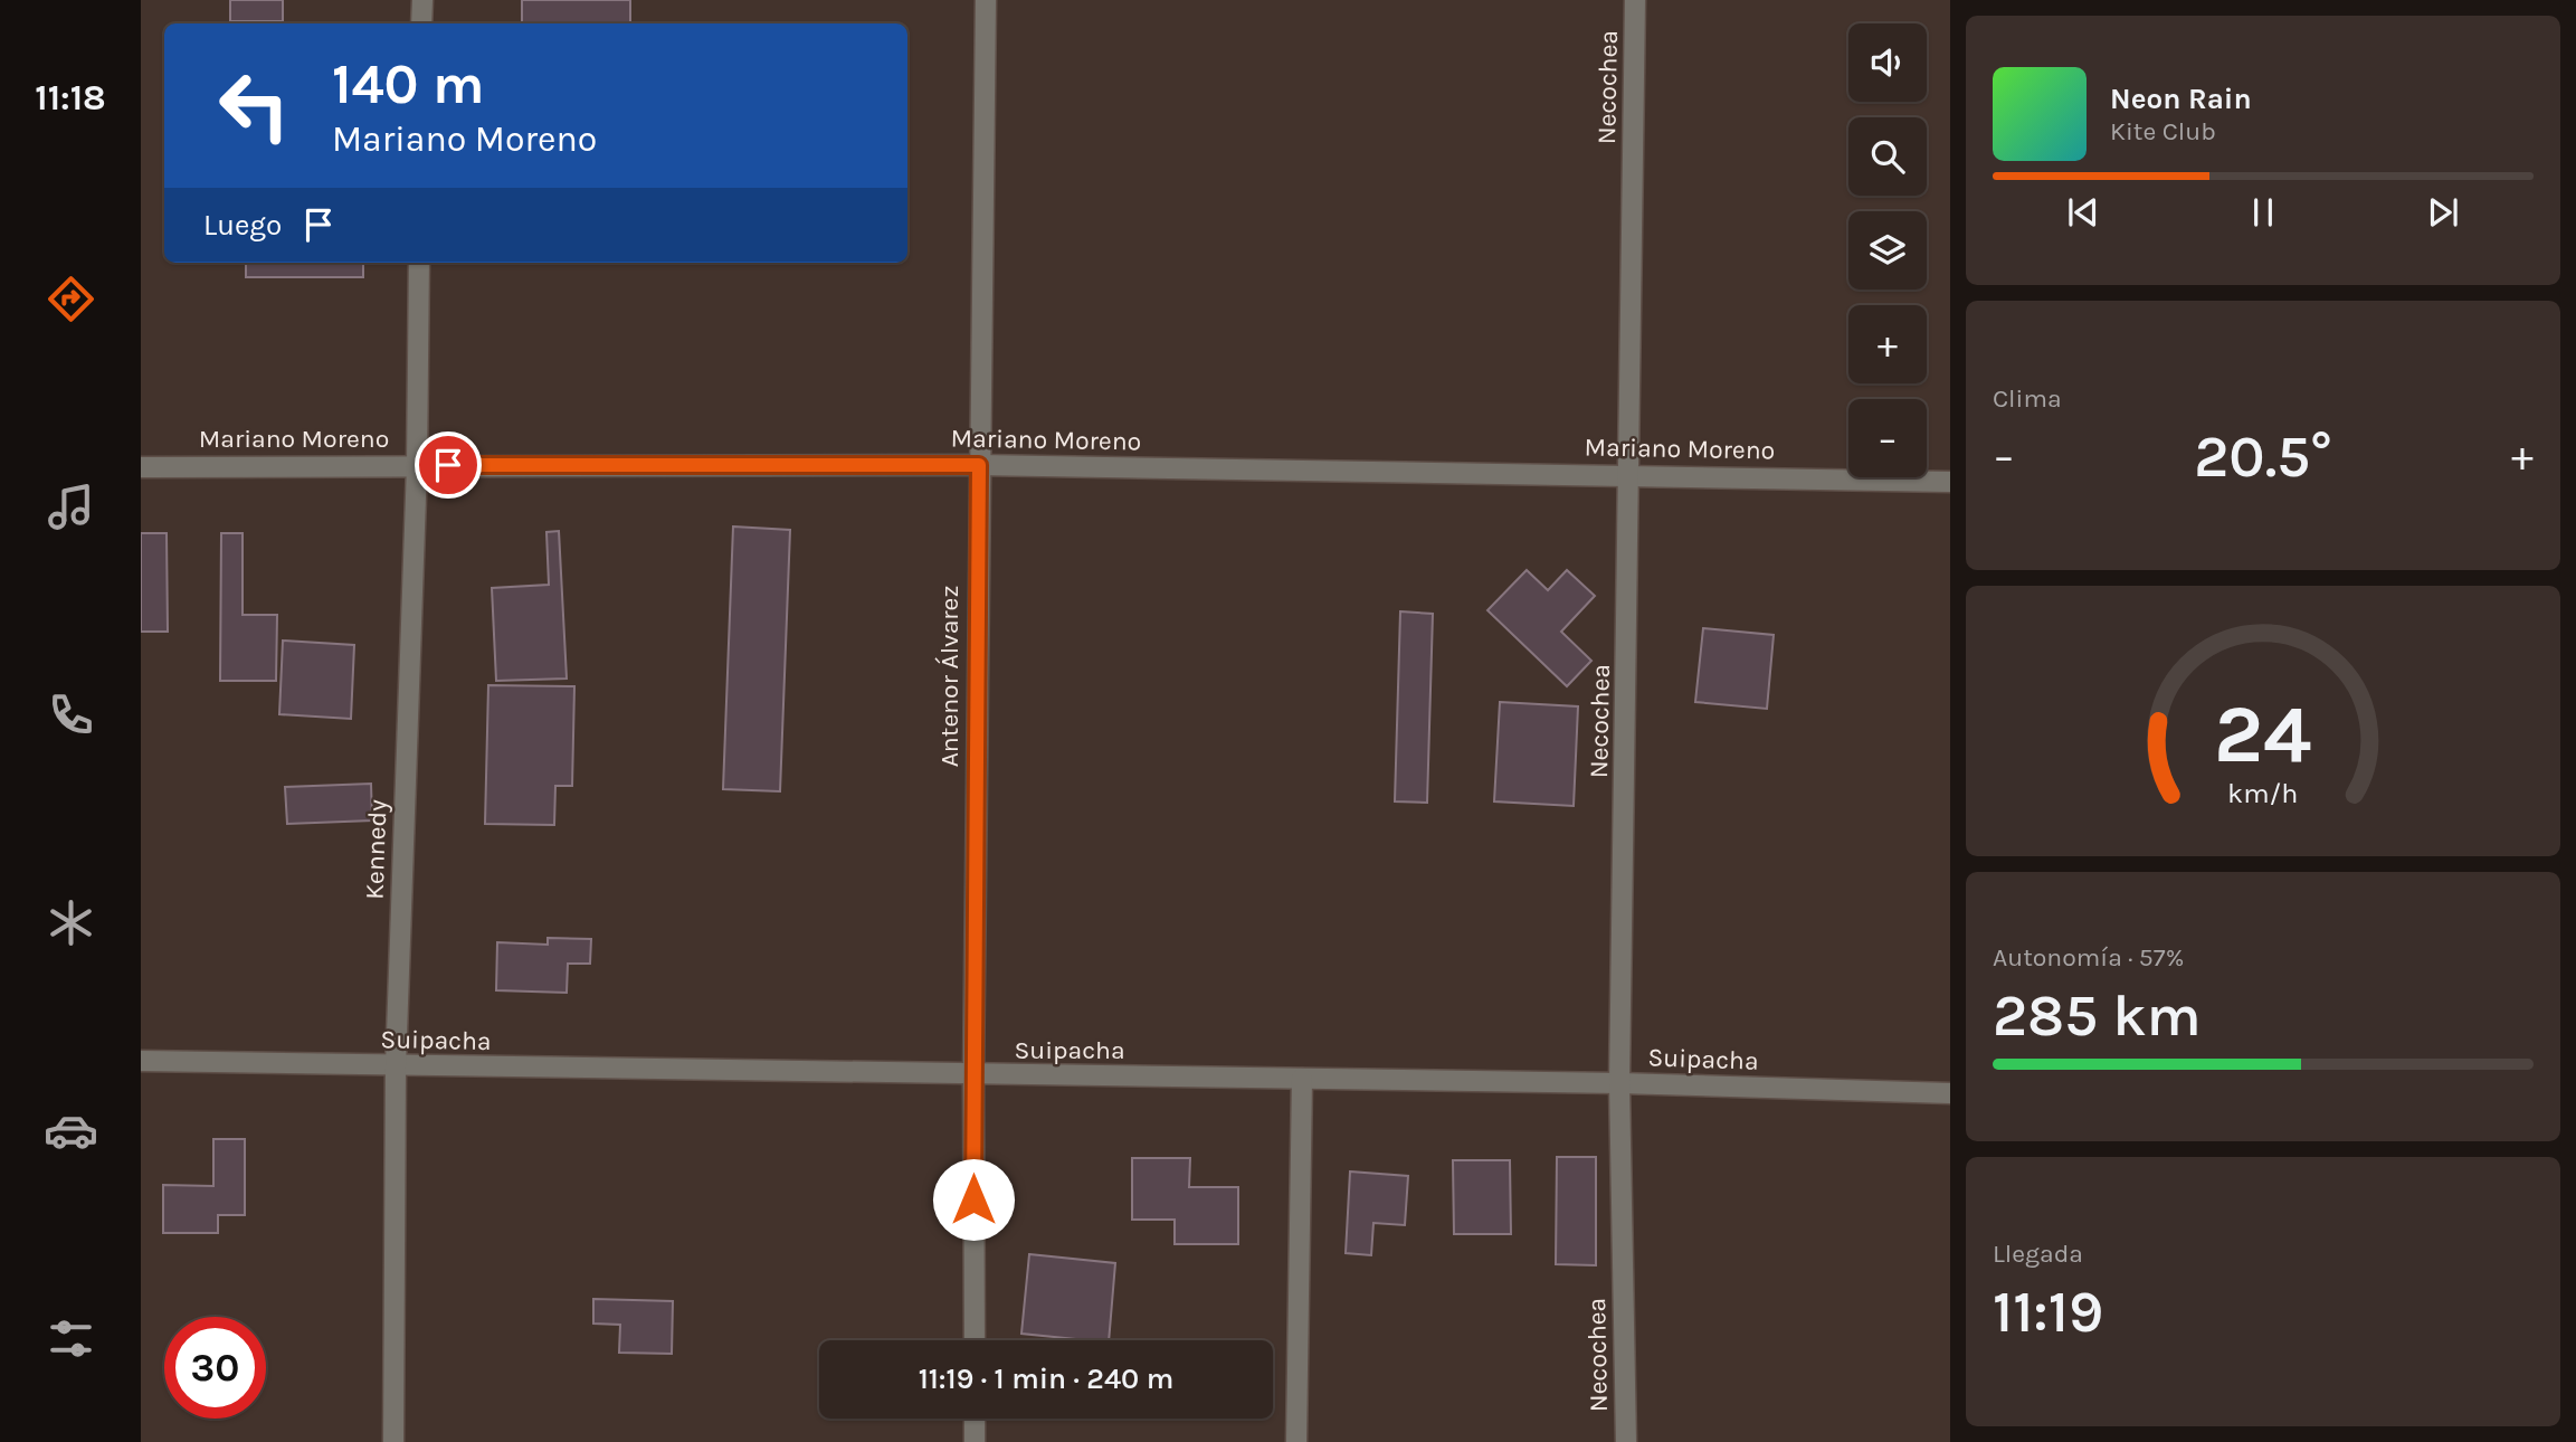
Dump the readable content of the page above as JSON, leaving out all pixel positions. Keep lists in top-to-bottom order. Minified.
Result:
{"streets":{"street":["Necochea","Mariano Moreno","Antenor Álvarez","Kennedy","Suipacha"]},"crossings":[["Necochea","Mariano Moreno"],["Necochea","Suipacha"],["Mariano Moreno","Antenor Álvarez"],["Mariano Moreno","Kennedy"],["Antenor Álvarez","Suipacha"],["Kennedy","Suipacha"]],"page":{"tabs":"11:18","map_buttons":["+","−"],"turn":["140 m","Mariano Moreno"],"song":["Neon Rain","Kite Club"],"then":"Luego","tile":["Clima",["Autonomía · 57%","285 km"],["Llegada","11:19"]],"heat":["−","20.5°","+"],"limit":"30","trip":"11:19 · 1 min · 240 m","gauge":["24","km/h"]}}
